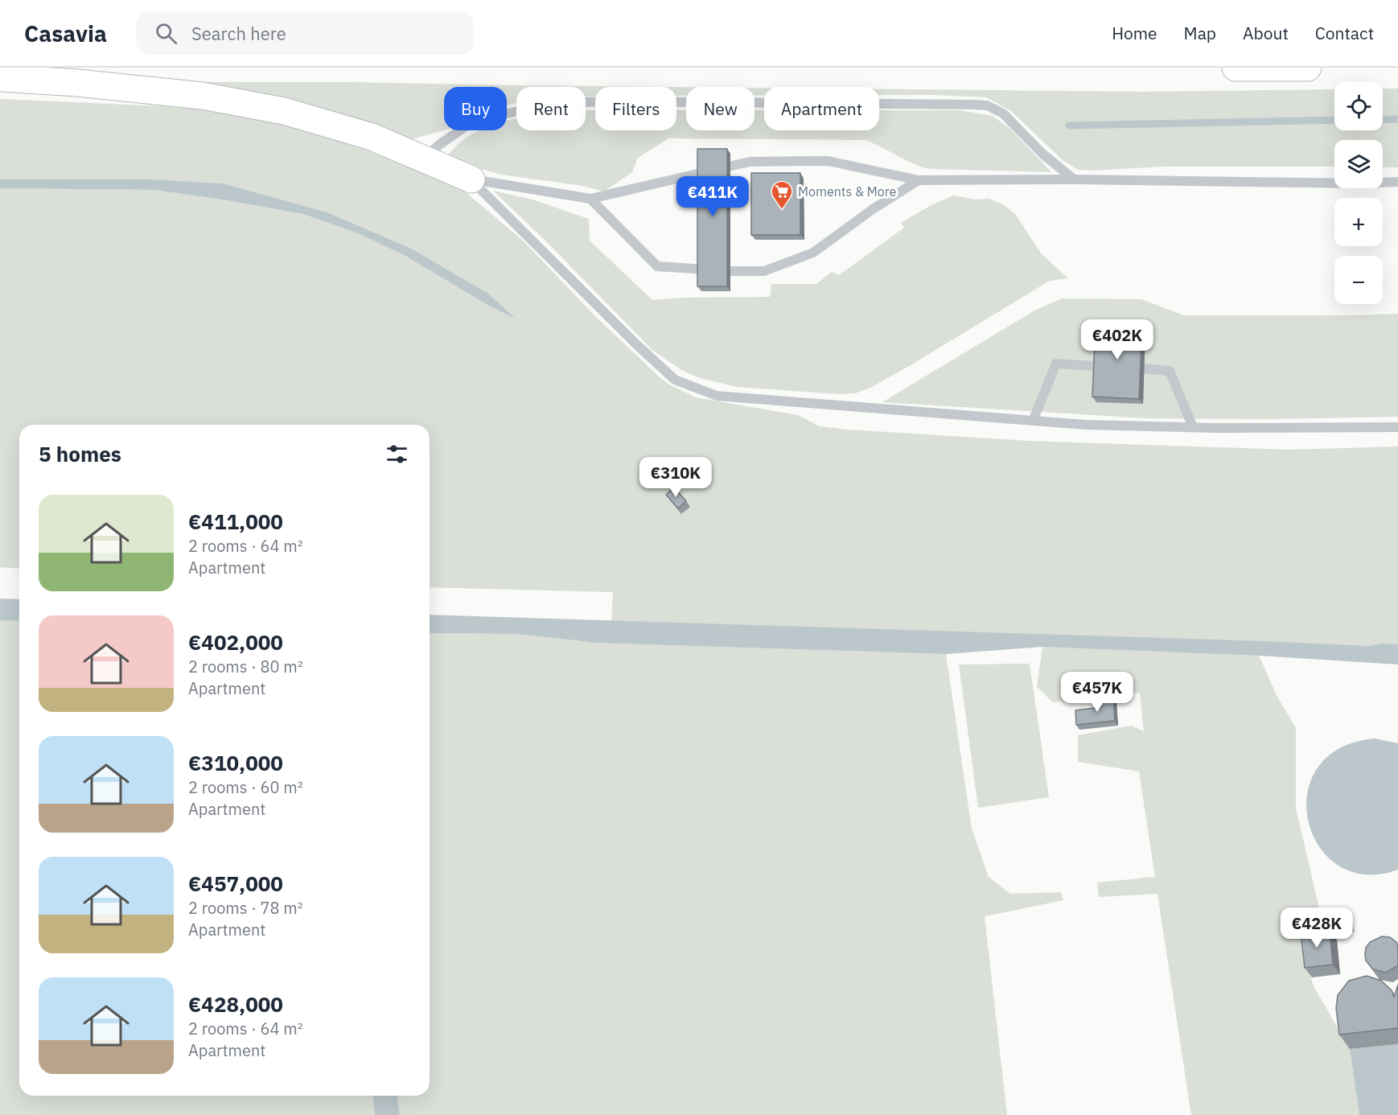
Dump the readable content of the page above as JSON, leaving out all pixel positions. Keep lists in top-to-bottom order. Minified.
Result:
{"places":{"supermarket":["Moments & More"]},"page":{"header":"Casavia","search":"Search here","nav":["Home","Map","About","Contact"],"map_buttons":["+","−"],"chip":["Buy","Rent","Filters","New","Apartment"],"price":["€411K","€402K","€310K","€457K","€428K"],"heading":"5 homes","list":[{"name":"€411,000","note":"2 rooms · 64 m² · Apartment"},{"name":"€402,000","note":"2 rooms · 80 m² · Apartment"},{"name":"€310,000","note":"2 rooms · 60 m² · Apartment"},{"name":"€457,000","note":"2 rooms · 78 m² · Apartment"},{"name":"€428,000","note":"2 rooms · 64 m² · Apartment"}]}}
